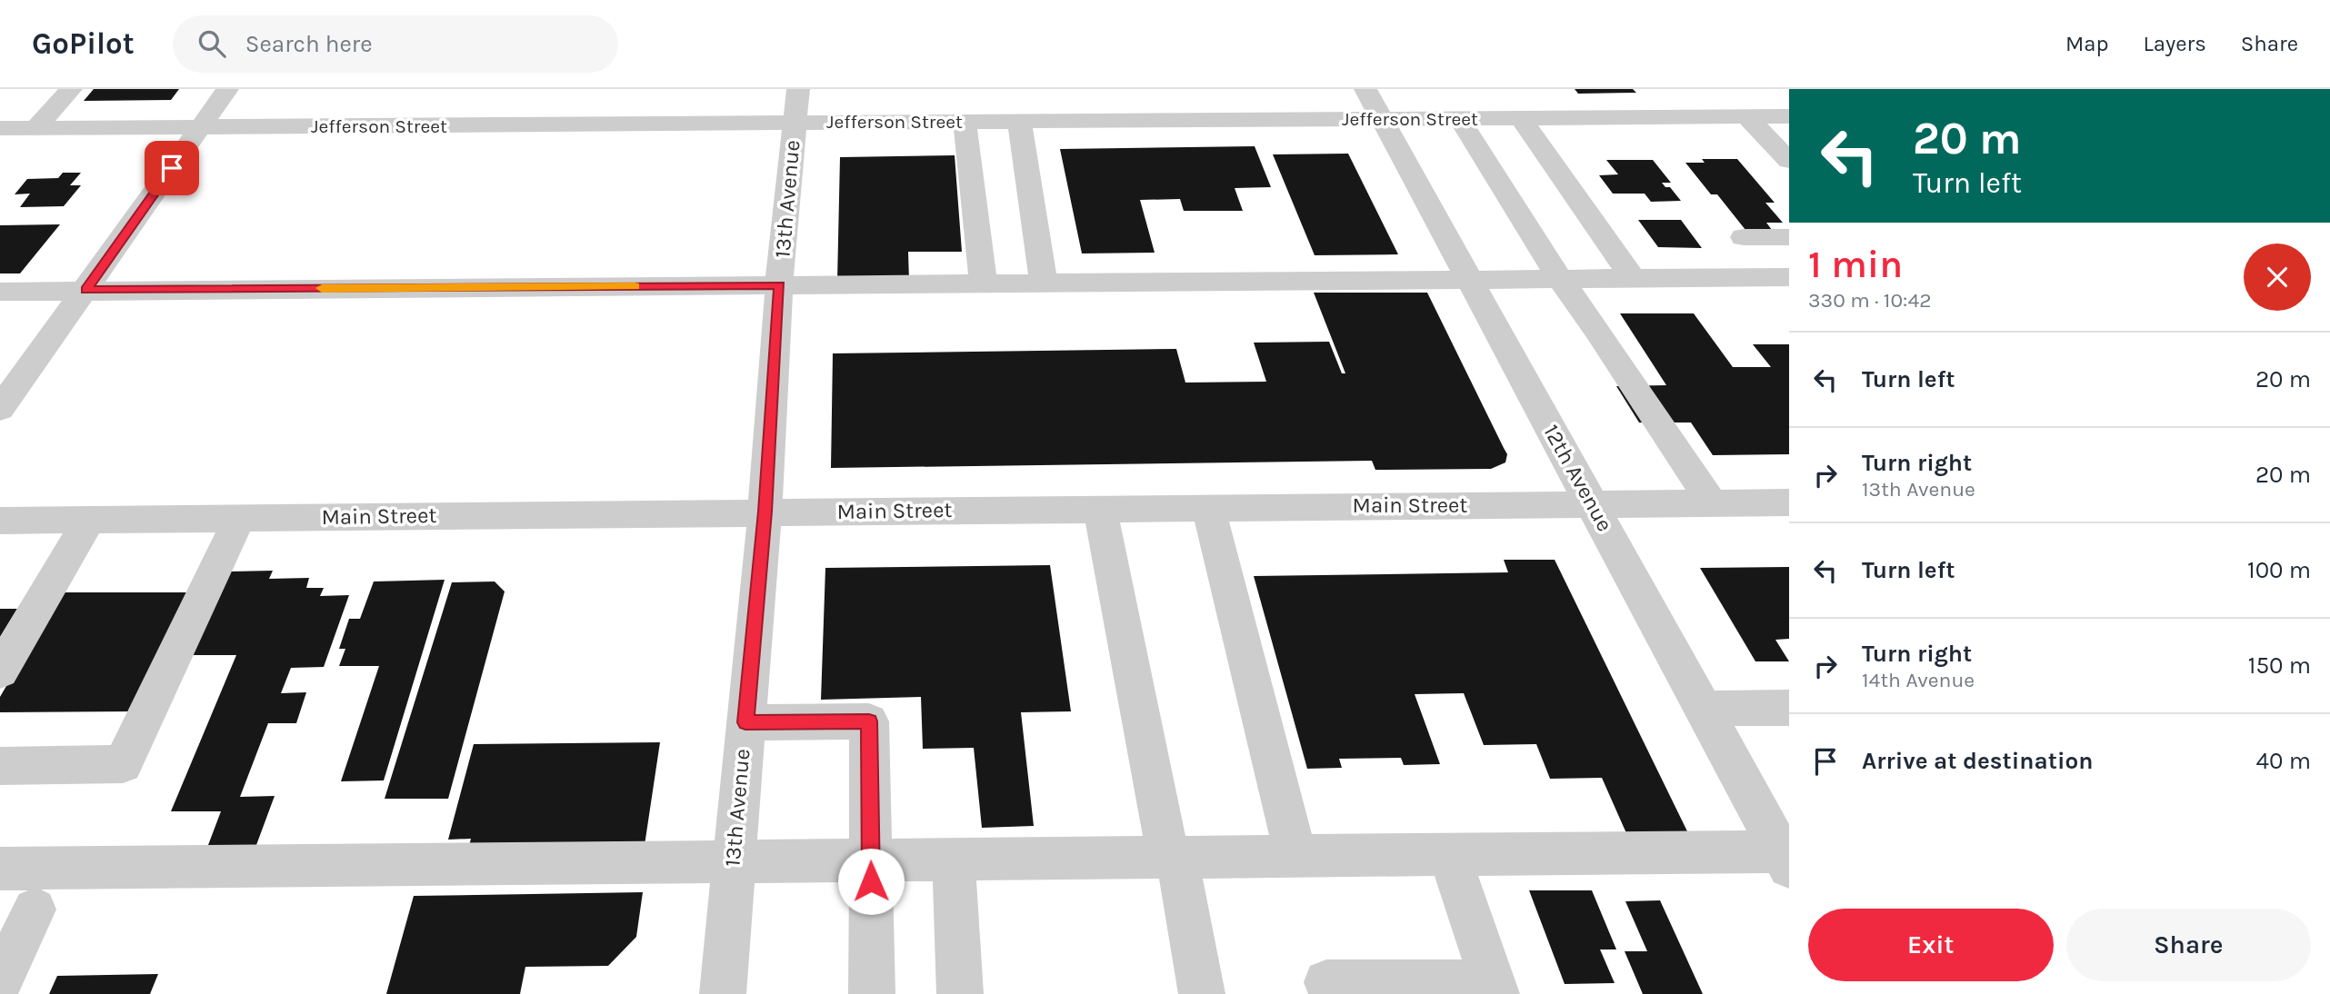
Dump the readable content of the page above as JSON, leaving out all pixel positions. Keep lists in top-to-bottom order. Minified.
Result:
{"streets":{"street":["Jefferson Street","13th Avenue","12th Avenue","Main Street"]},"crossings":[["Jefferson Street","13th Avenue"],["Jefferson Street","12th Avenue"],["13th Avenue","Main Street"],["12th Avenue","Main Street"]],"page":{"header":"GoPilot","search":"Search here","nav":["Map","Layers","Share"],"turn":["20 m","Turn left"],"heading":["1 min","330 m · 10:42"],"list":[{"name":"Turn left","value":"20 m"},{"name":"Turn right","note":"13th Avenue","value":"20 m"},{"name":"Turn left","value":"100 m"},{"name":"Turn right","note":"14th Avenue","value":"150 m"},{"name":"Arrive at destination","value":"40 m"}],"buttons":["Exit","Share"]}}
